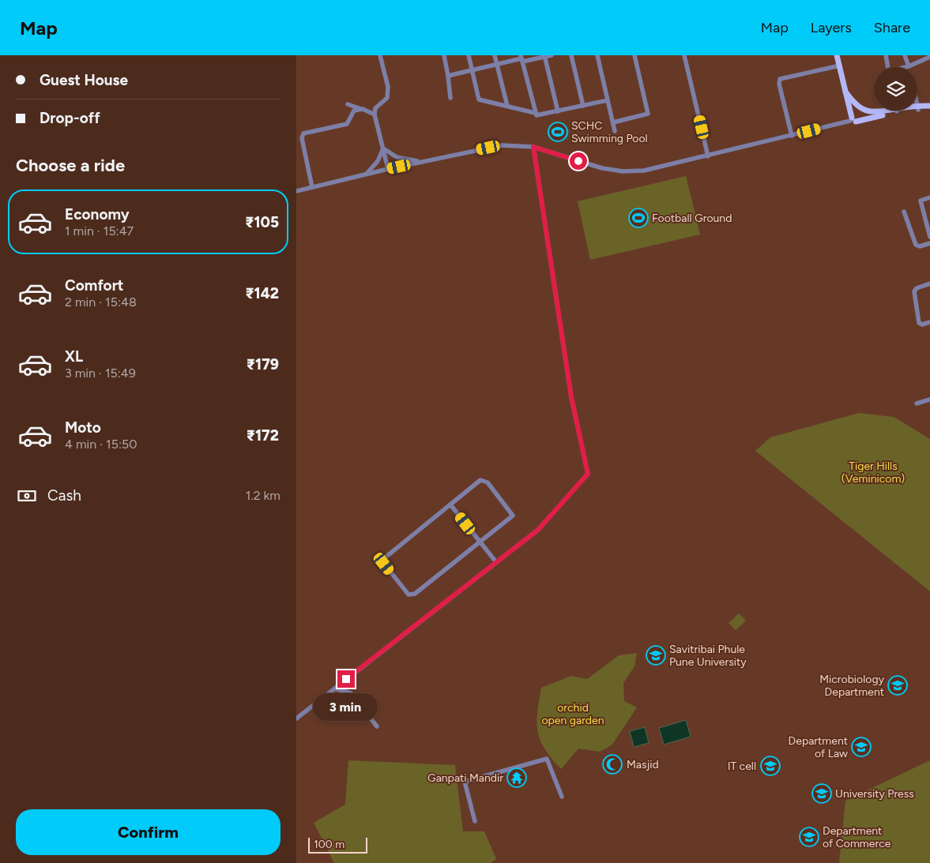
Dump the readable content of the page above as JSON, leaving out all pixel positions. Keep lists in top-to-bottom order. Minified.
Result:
{"parks":["Tiger Hills (Veminicom)","orchid open garden"],"places":{"sports":["SCHC Swimming Pool","Football Ground"],"school or university":["Savitribai Phule Pune University","Microbiology Department","Department of Law","IT cell","University Press","Department of Commerce"],"mosque":["Masjid"],"temple":["Ganpati Mandir"]},"scale_bar":"100 m","page":{"header":"Map","nav":["Map","Layers","Share"],"banner":["Guest House","Drop-off"],"heading":"Choose a ride","list":[{"name":"Economy","note":"1 min · 15:47","value":"₹105"},{"name":"Comfort","note":"2 min · 15:48","value":"₹142"},{"name":"XL","note":"3 min · 15:49","value":"₹179"},{"name":"Moto","note":"4 min · 15:50","value":"₹172"}],"pay":["Cash","1.2 km"],"bubble":"3 min","buttons":"Confirm","scale":"100 m"}}
